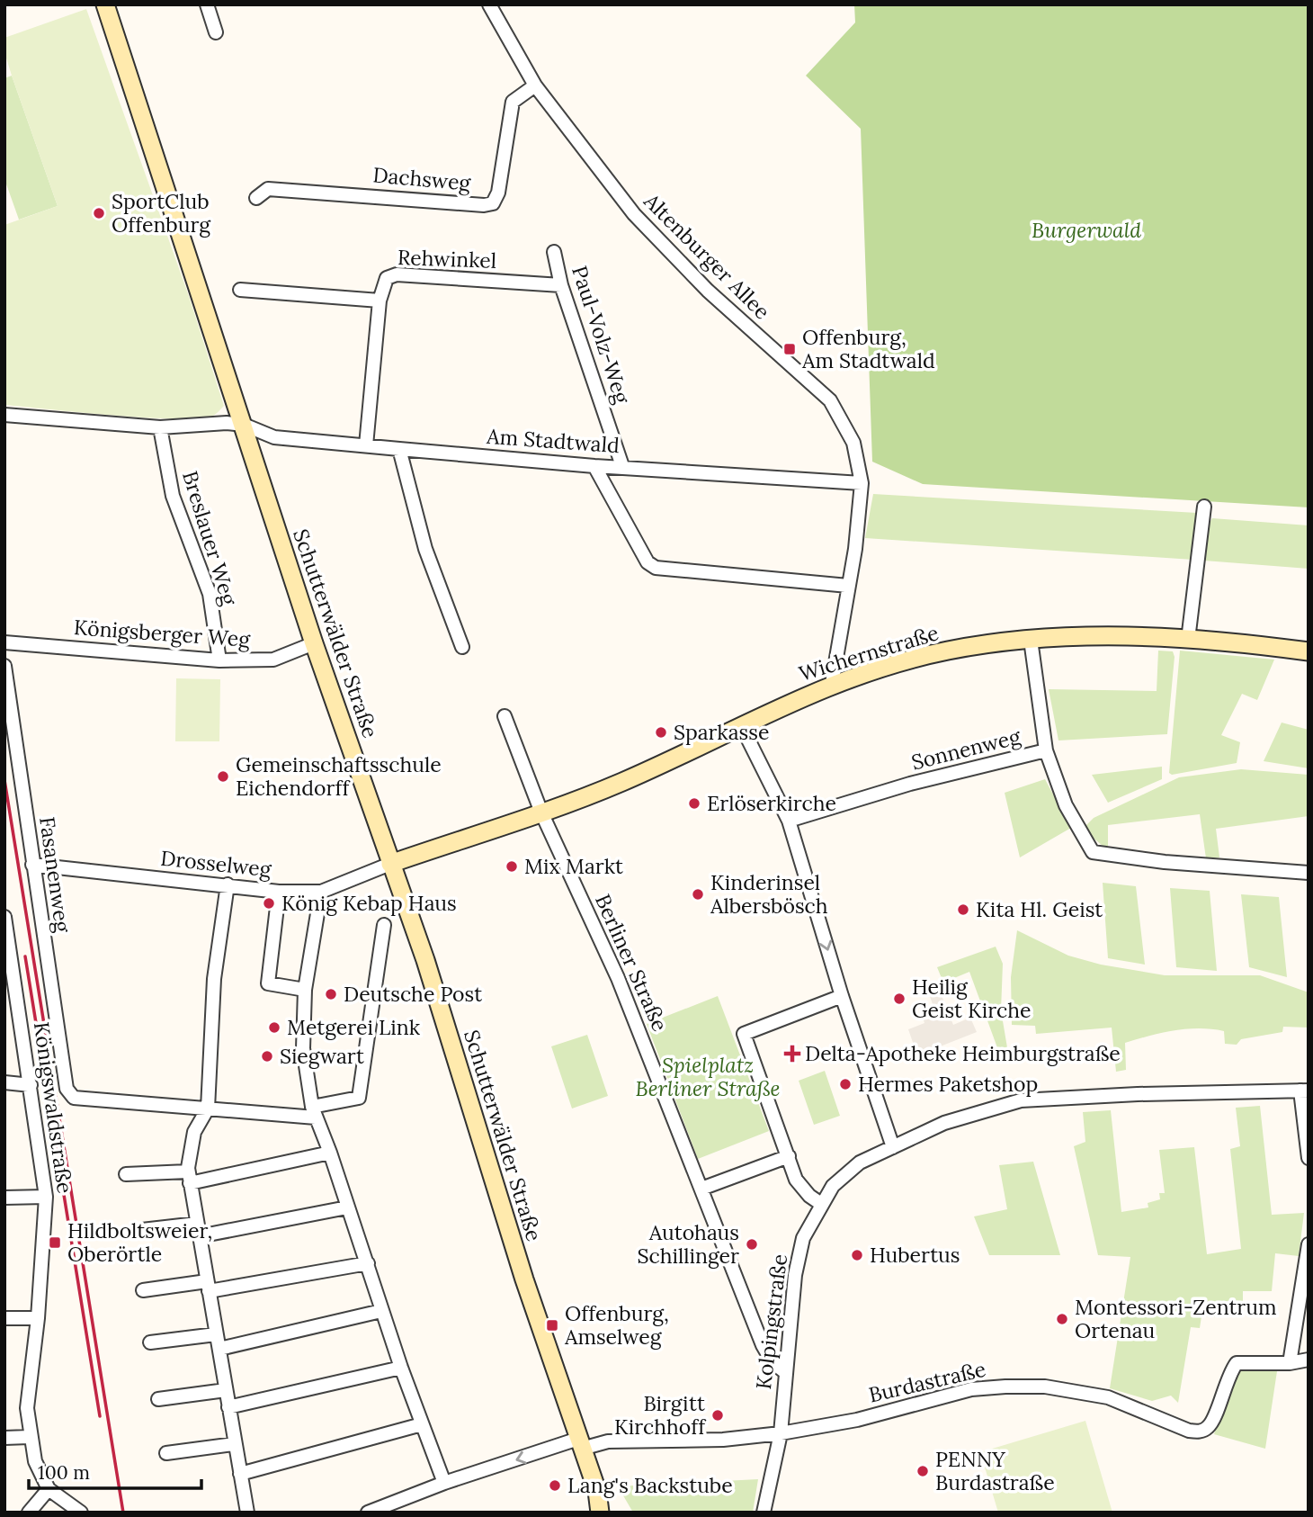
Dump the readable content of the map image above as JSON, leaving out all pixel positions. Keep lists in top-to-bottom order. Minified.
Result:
{"streets":{"main road":["Schutterwälder Straße","Wichernstraße"],"street":["Dachsweg","Altenburger Allee","Rehwinkel","Paul-Volz-Weg","Am Stadtwald","Breslauer Weg","Königsberger Weg","Sonnenweg","Drosselweg","Fasanenweg","Berliner Straße","Königswaldstraße","Kolpingstraße","Burdastraße"]},"crossings":[["Dachsweg","Altenburger Allee"],["Altenburger Allee","Am Stadtwald"],["Altenburger Allee","Wichernstraße"],["Rehwinkel","Paul-Volz-Weg"],["Rehwinkel","Am Stadtwald"],["Paul-Volz-Weg","Am Stadtwald"],["Am Stadtwald","Schutterwälder Straße"],["Breslauer Weg","Königsberger Weg"],["Königsberger Weg","Schutterwälder Straße"],["Schutterwälder Straße","Wichernstraße"],["Schutterwälder Straße","Drosselweg"],["Schutterwälder Straße","Burdastraße"],["Wichernstraße","Sonnenweg"],["Wichernstraße","Drosselweg"],["Wichernstraße","Berliner Straße"],["Drosselweg","Fasanenweg"],["Berliner Straße","Kolpingstraße"],["Kolpingstraße","Burdastraße"]],"parks":["Burgerwald","Spielplatz Berliner Straße"],"places":{"other":["SportClub Offenburg","Sparkasse","Gemeinschaftsschule Eichendorff","Erlöserkirche","Mix Markt","Kinderinsel Albersbösch","König Kebap Haus","Kita Hl. Geist","Deutsche Post","Heilig Geist Kirche","Metgerei Link","Siegwart","Hermes Paketshop","Autohaus Schillinger","Hubertus","Montessori-Zentrum Ortenau","Birgitt Kirchhoff","PENNY Burdastraße","Lang's Backstube"],"transit":["Offenburg, Am Stadtwald","Hildboltsweier, Oberörtle","Offenburg, Amselweg"],"health":["Delta-Apotheke Heimburgstraße"]},"scale_bar":"100 m"}
